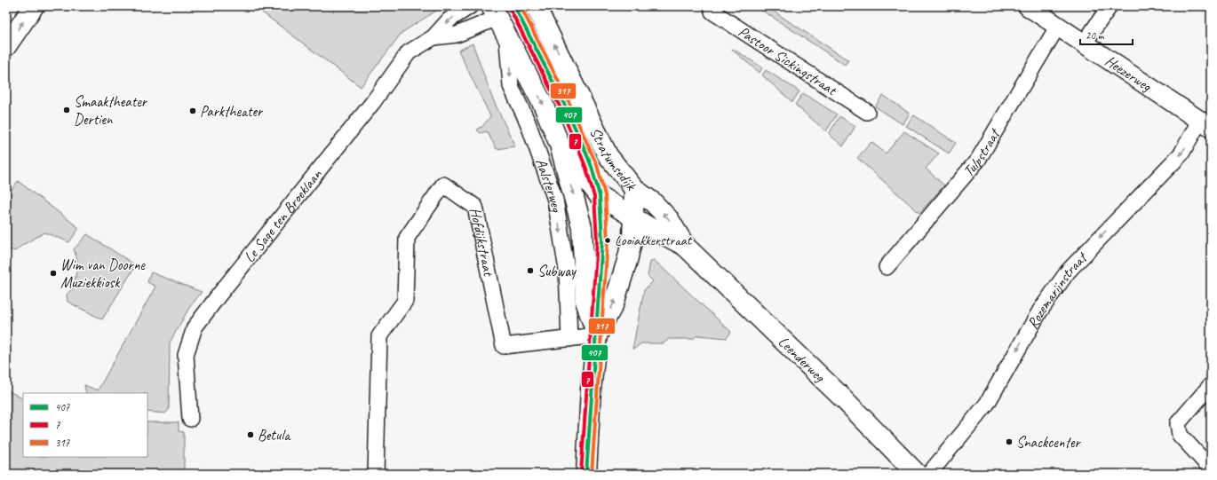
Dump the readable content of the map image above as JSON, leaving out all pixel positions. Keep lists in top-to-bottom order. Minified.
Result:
{"streets":{"main road":["Stratumsedijk","Aalsterweg","Leenderweg"],"street":["Pastoor Sickingstraat","Heezerweg","Tulpstraat","Le Sage ten Broeklaan","Hofdijkstraat","Rozemarijnstraat"]},"crossings":[["Heezerweg","Tulpstraat"],["Heezerweg","Rozemarijnstraat"],["Stratumsedijk","Aalsterweg"],["Stratumsedijk","Leenderweg"],["Aalsterweg","Hofdijkstraat"],["Aalsterweg","Leenderweg"]],"one_way":["Rozemarijnstraat"],"places":["Smaaktheater Dertien","Parktheater","Looiakkerstraat","Subway","Wim van Doorne Muziekkiosk","Betula","Snackcenter"],"lines":["transit line 407","transit line 317","transit line 7"],"legend":["407","7","317"],"scale_bar":"20 m"}
